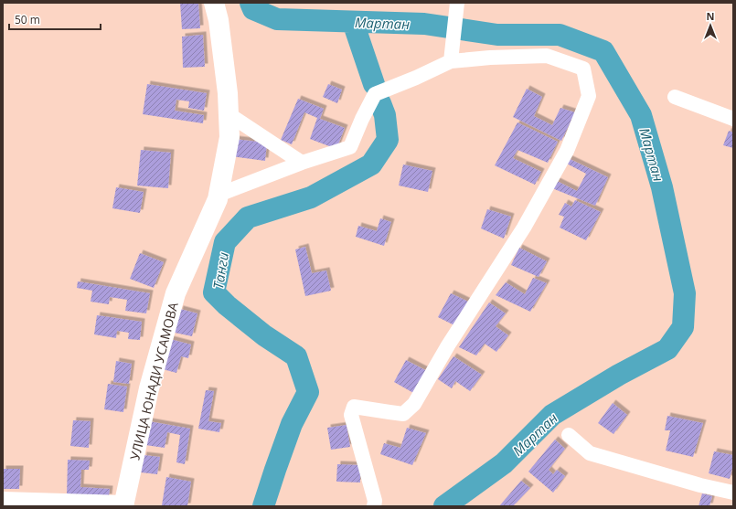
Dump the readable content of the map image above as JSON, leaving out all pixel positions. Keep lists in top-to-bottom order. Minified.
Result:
{"streets":{"street":["УЛИЦА ЮНАДИ УСАМОВА"]},"water":["Мартан","Танги"],"scale_bar":"50 m","north":"top"}
